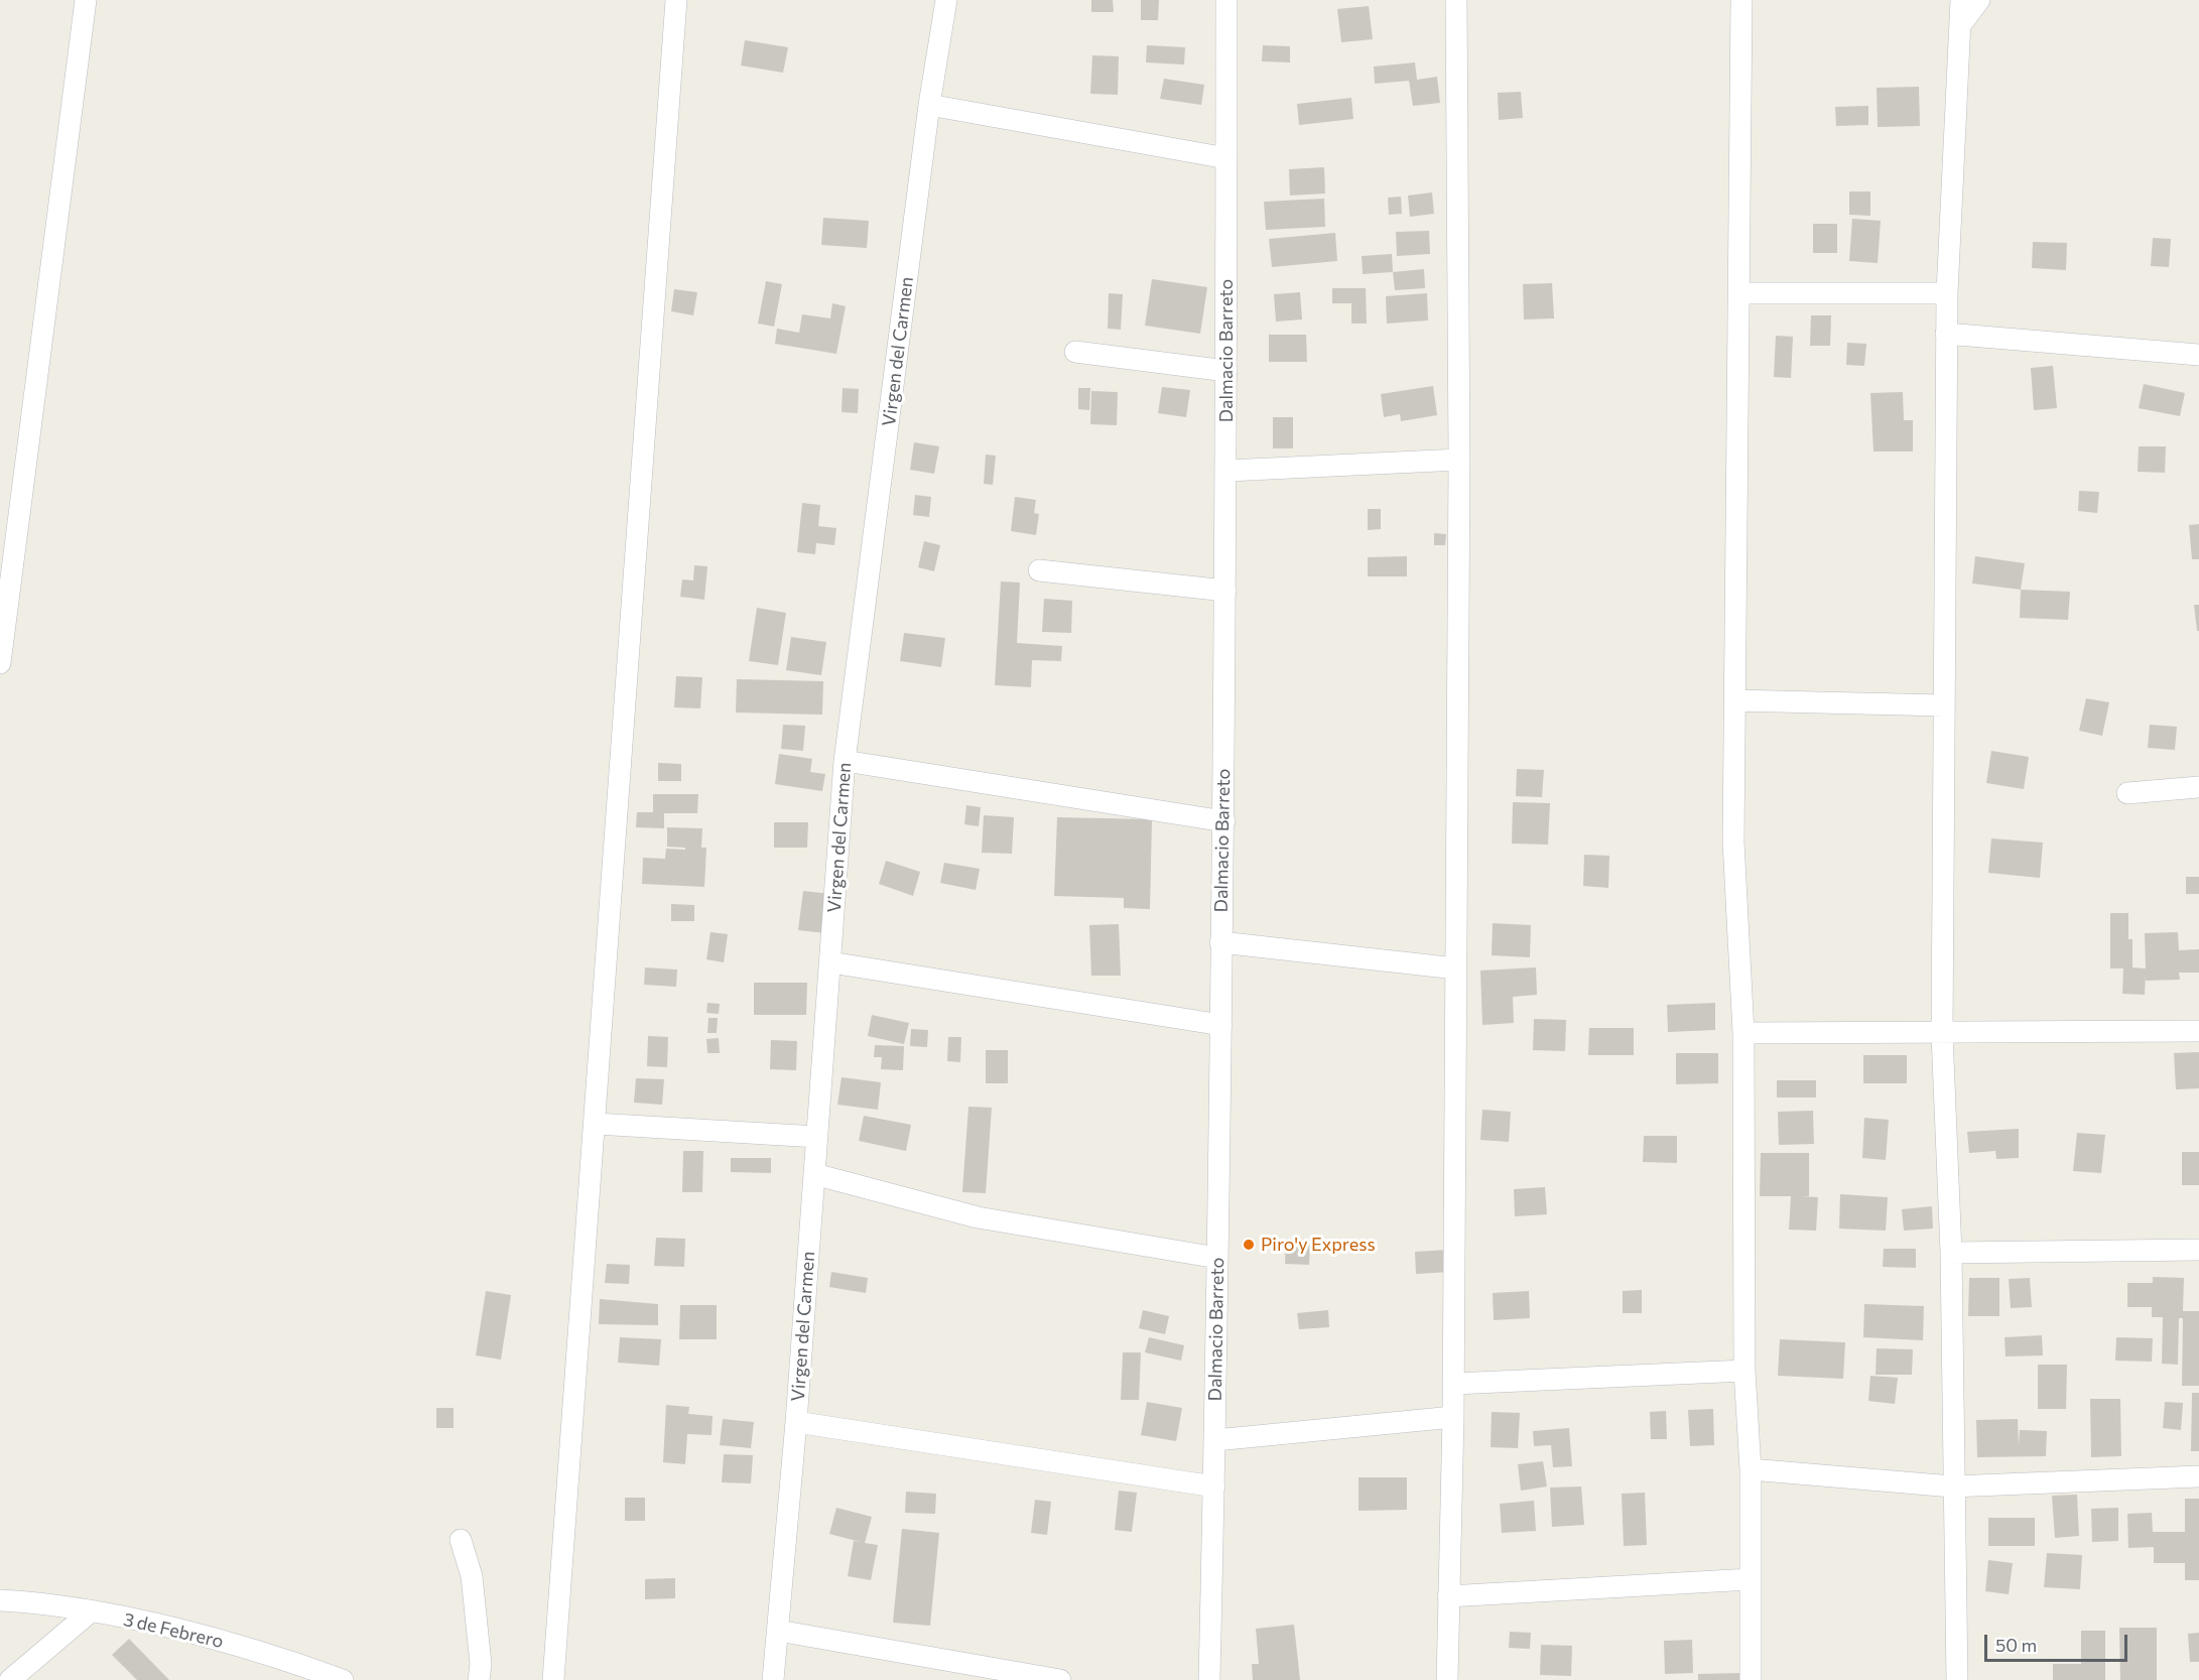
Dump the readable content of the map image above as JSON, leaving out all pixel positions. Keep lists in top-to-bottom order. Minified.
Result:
{"streets":{"street":["Dalmacio Barreto","Virgen del Carmen","3 de Febrero"]},"places":["Piro'y Express"],"scale_bar":"50 m"}
